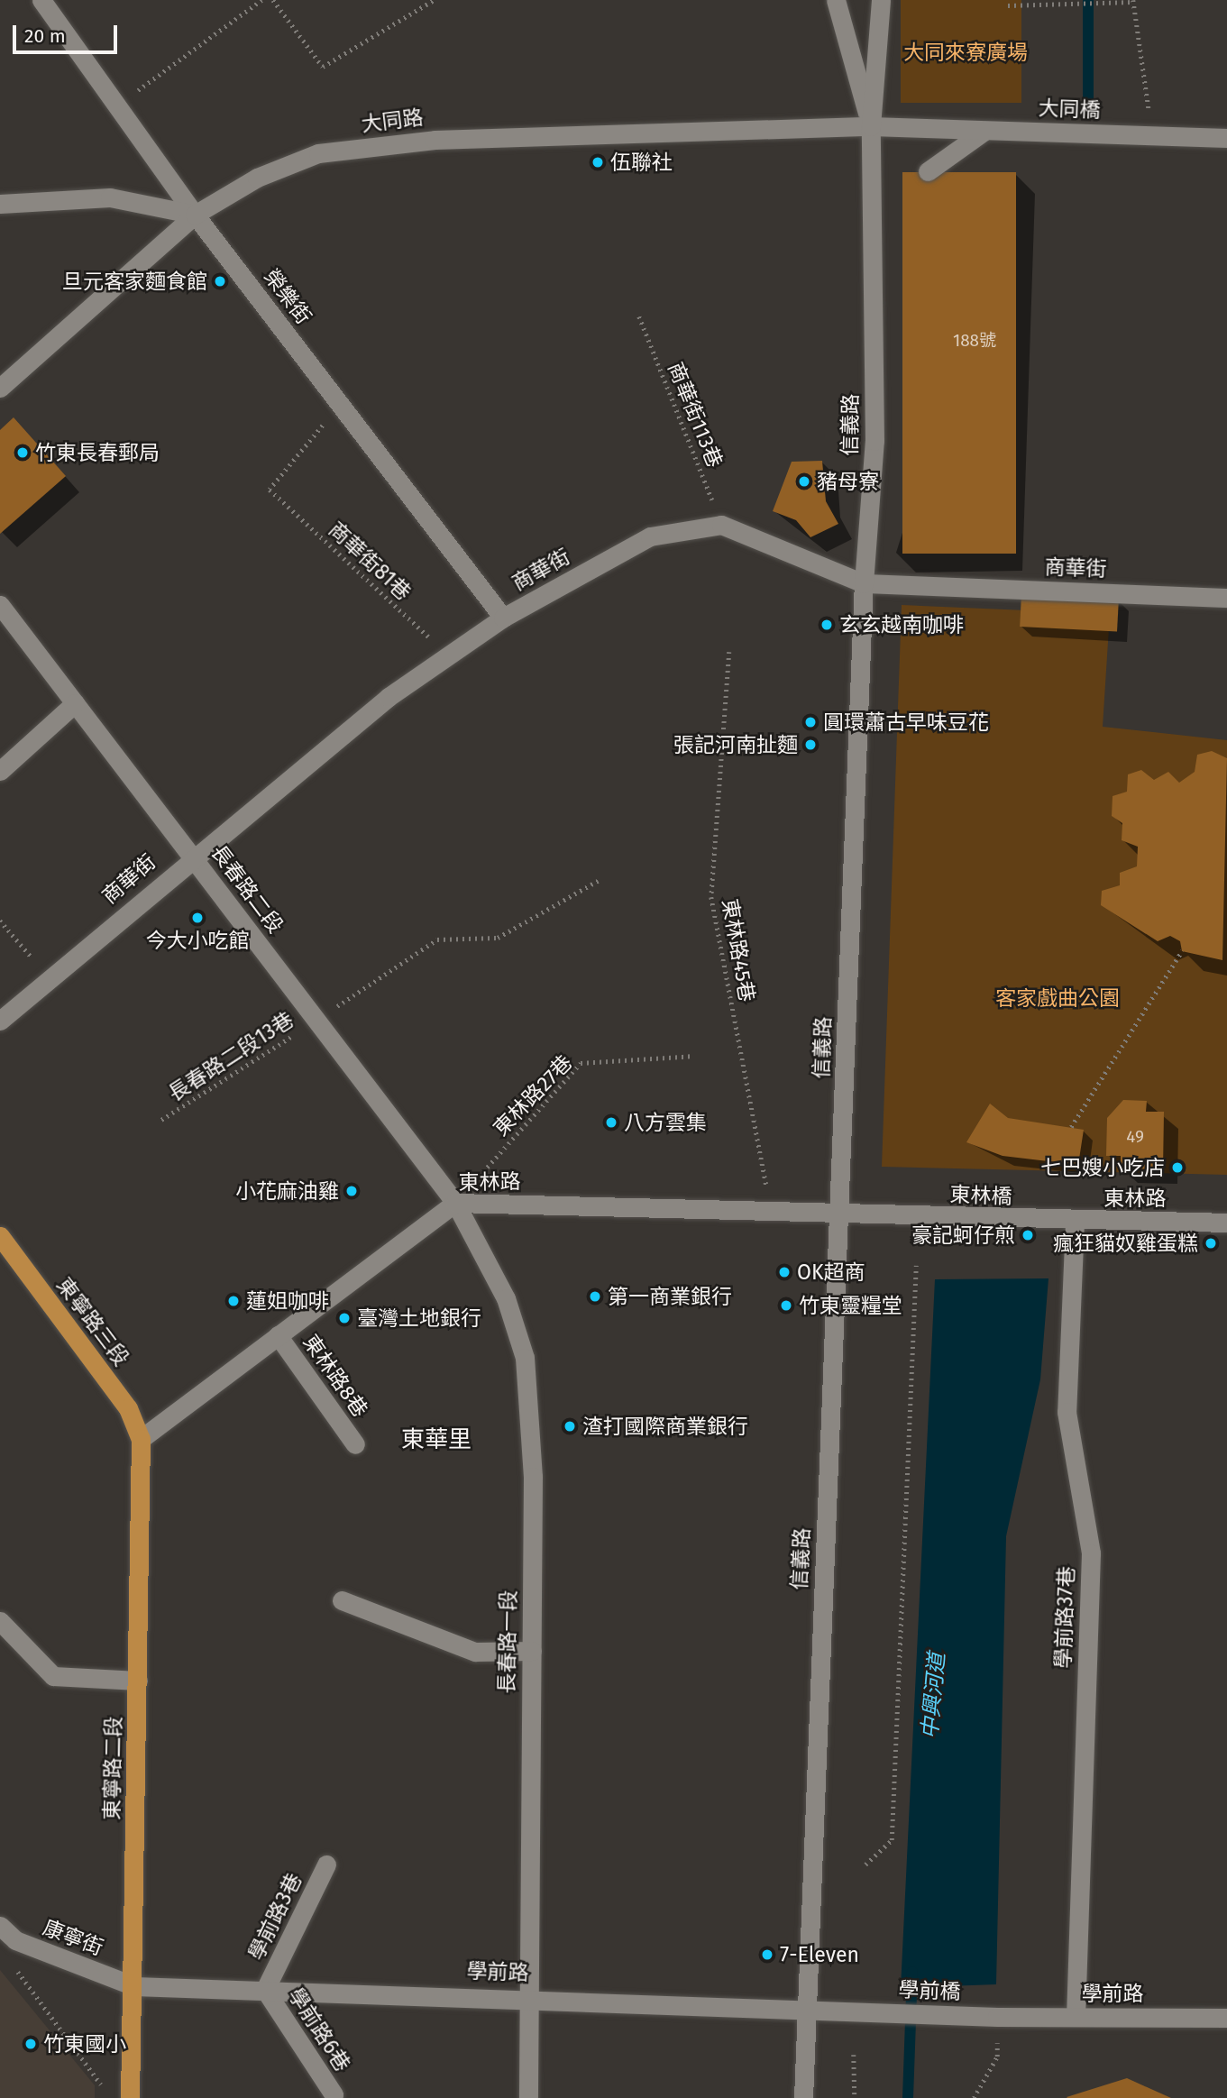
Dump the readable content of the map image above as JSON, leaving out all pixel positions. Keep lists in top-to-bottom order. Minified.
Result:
{"streets":{"main road":["東寧路三段","東寧路二段"],"street":["大同橋","大同路","榮樂街","信義路","商華街","長春路二段","東林路","東林橋","東林路8巷","學前路37巷","長春路一段","學前路3巷","康寧街","學前路","學前橋","學前路6巷"],"path":["商華街113巷","商華街81巷","東林路45巷","長春路二段13巷","東林路27巷"]},"crossings":[["大同橋","大同路"],["大同路","榮樂街"],["大同路","信義路"],["榮樂街","商華街81巷"],["榮樂街","商華街"],["商華街113巷","商華街"],["信義路","商華街"],["信義路","東林路"],["信義路","學前路"],["商華街81巷","商華街"],["商華街","長春路二段"],["長春路二段","長春路二段13巷"],["長春路二段","東林路27巷"],["長春路二段","東林路"],["長春路二段","長春路一段"],["東林路45巷","東林路"],["東林路27巷","東林路"],["東林路27巷","長春路一段"],["東林路","東林橋"],["東林路","東寧路三段"],["東林路","東林路8巷"],["東林路","學前路37巷"],["東林路","長春路一段"],["東林路","東寧路二段"],["東寧路三段","東寧路二段"],["學前路37巷","學前路"],["長春路一段","學前路"],["東寧路二段","康寧街"],["東寧路二段","學前路"],["學前路3巷","學前路"],["學前路3巷","學前路6巷"],["康寧街","學前路"],["學前路","學前橋"],["學前路","學前路6巷"]],"districts":["東華里"],"water":["中興河道"],"parks":["大同來寮廣場","客家戲曲公園"],"places":["伍聯社","旦元客家麵食館","竹東長春郵局","豬母寮","玄玄越南咖啡","圓環蕭古早味豆花","張記河南扯麵","今大小吃館","八方雲集","七巴嫂小吃店","小花麻油雞","豪記蚵仔煎","瘋狂貓奴雞蛋糕","OK超商","第一商業銀行","蓮姐咖啡","竹東靈糧堂","臺灣土地銀行","渣打國際商業銀行","7-Eleven","竹東國小"],"house_numbers":["188號","49"],"scale_bar":"20 m"}
